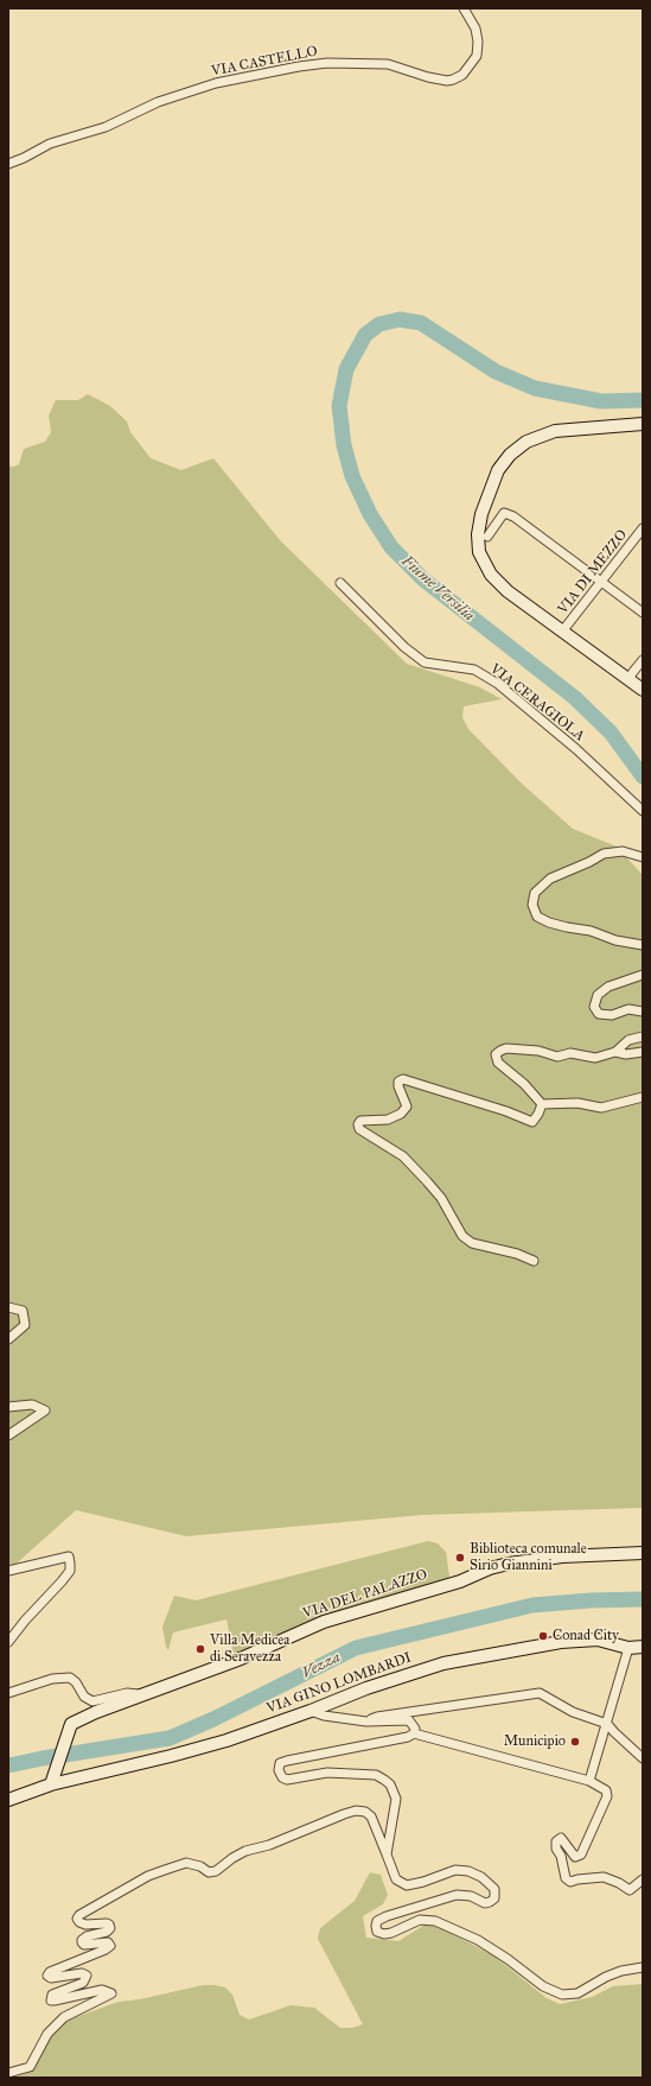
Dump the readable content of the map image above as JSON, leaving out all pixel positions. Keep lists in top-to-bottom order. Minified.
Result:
{"streets":{"main road":["VIA DEL PALAZZO","VIA GINO LOMBARDI"],"street":["VIA CASTELLO","VIA DI MEZZO","VIA CERAGIOLA"]},"crossings":[["VIA DEL PALAZZO","VIA GINO LOMBARDI"]],"water":["Fiume Versilia","Vezza"],"places":["Biblioteca comunale Sirio Giannini","Conad City","Villa Medicea di Seravezza","Municipio"]}
